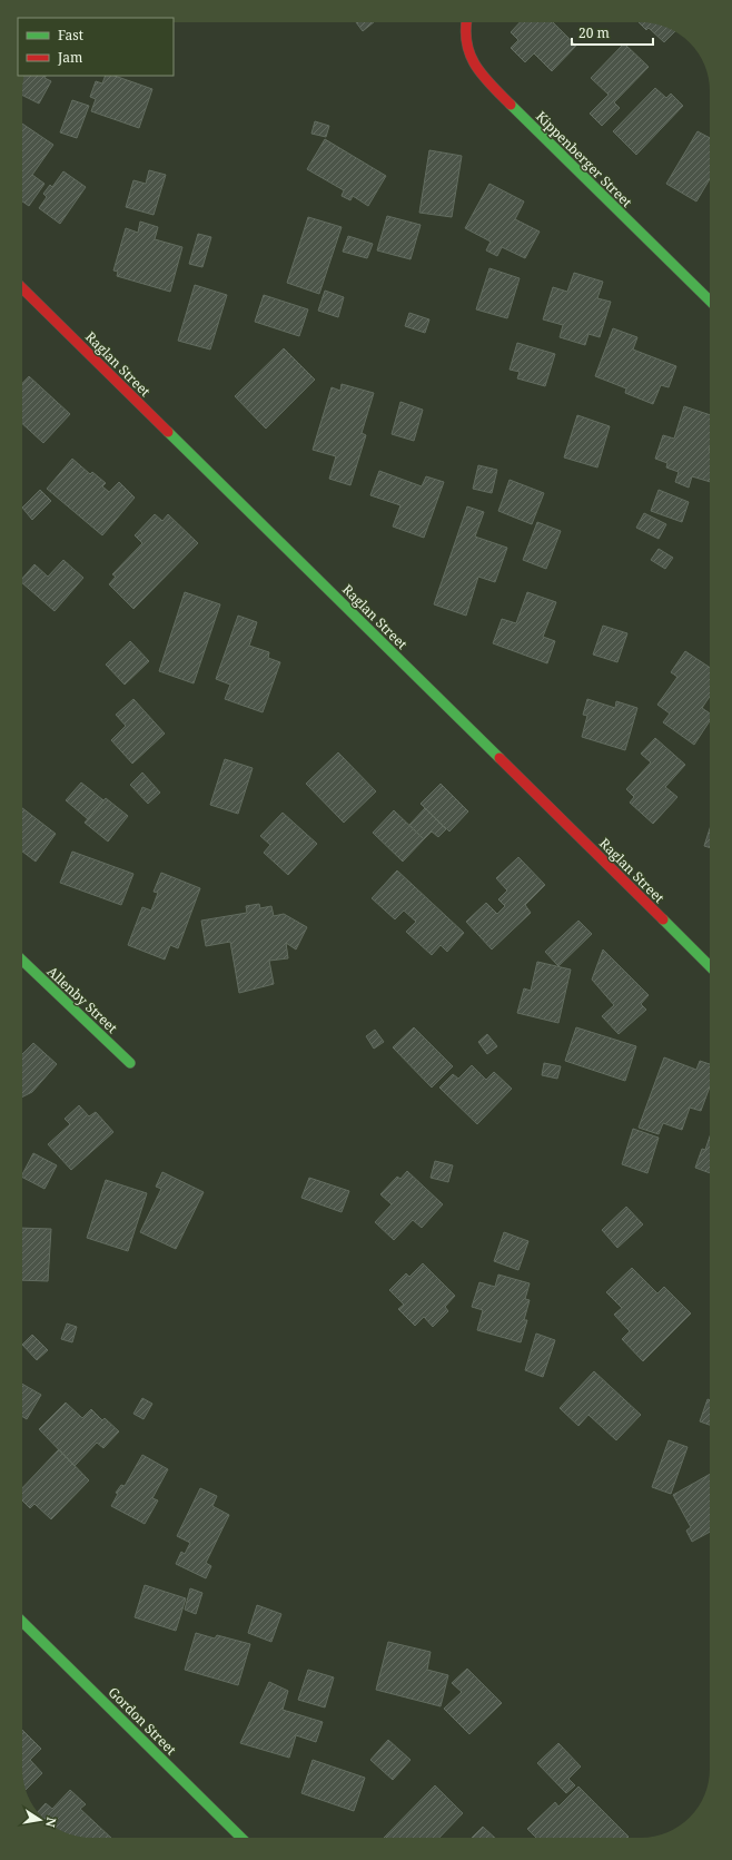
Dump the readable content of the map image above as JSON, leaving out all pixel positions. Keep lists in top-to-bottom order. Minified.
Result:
{"streets":{"street":["Kippenberger Street","Raglan Street","Allenby Street","Gordon Street"]},"legend":["Fast","Jam"],"scale_bar":"20 m","north":"right"}
